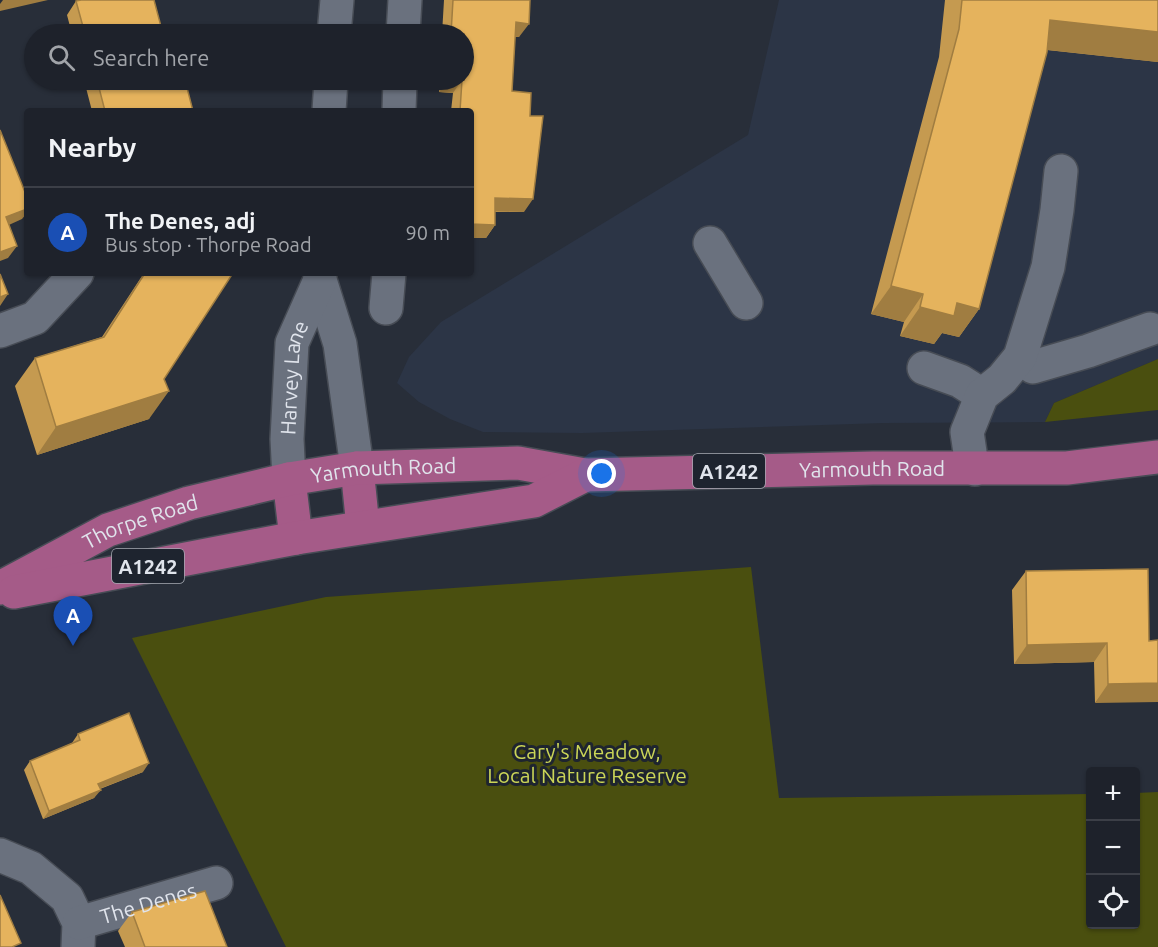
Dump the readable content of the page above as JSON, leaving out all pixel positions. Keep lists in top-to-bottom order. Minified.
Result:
{"streets":{"main road":["Yarmouth Road","A1242","Thorpe Road"],"street":["Harvey Lane","The Denes"]},"crossings":[["Harvey Lane","Yarmouth Road"],["Harvey Lane","Thorpe Road"],["Yarmouth Road","Thorpe Road"]],"parks":["Cary's Meadow, Local Nature Reserve"],"page":{"search":"Search here","heading":"Nearby","list":[{"mark":"A","name":"The Denes, adj","note":"Bus stop · Thorpe Road","value":"90 m"}],"pins":"A","map_buttons":["+","−"]}}
